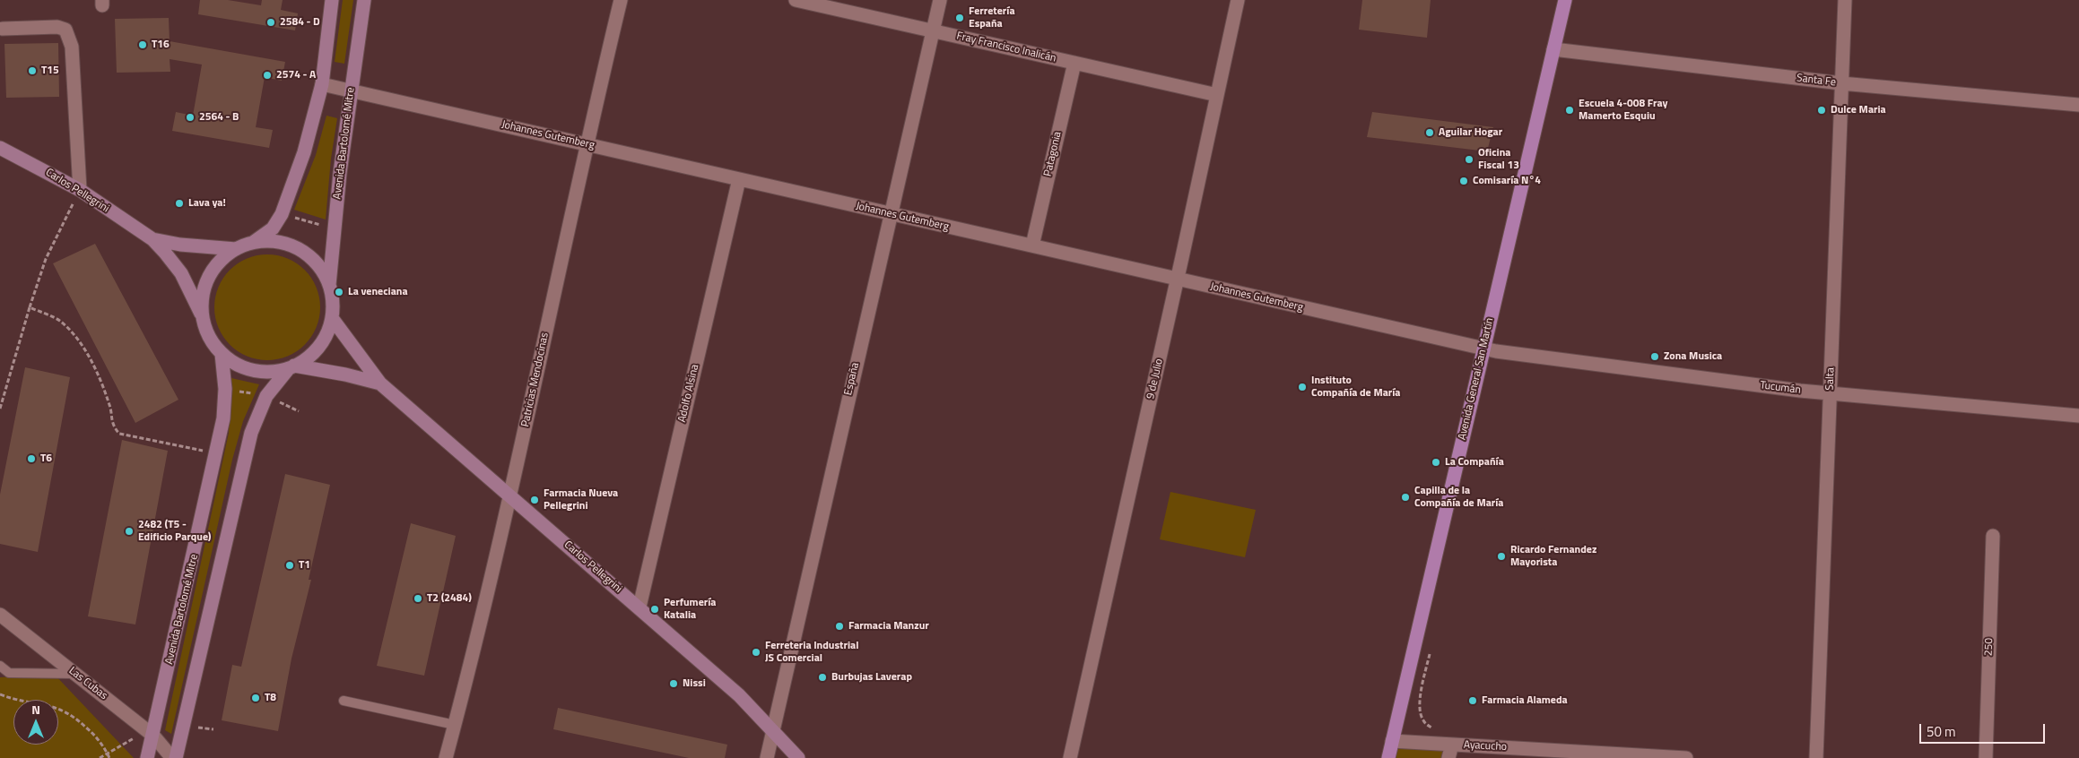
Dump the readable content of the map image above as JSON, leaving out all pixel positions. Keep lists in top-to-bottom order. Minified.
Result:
{"streets":{"main road":["Avenida General San Martín"],"street":["Fray Francisco Inalicán","Santa Fe","Johannes Gutemberg","Avenida Bartolomé Mitre","Patagonia","Carlos Pellegrini","España","9 de Julio","Salta","Patricias Mendocinas","Tucumán","Adolfo Alsina","250","Las Cubas","Ayacucho"]},"crossings":[["Fray Francisco Inalicán","Patagonia"],["Fray Francisco Inalicán","España"],["Fray Francisco Inalicán","9 de Julio"],["Santa Fe","Avenida General San Martín"],["Santa Fe","Salta"],["Johannes Gutemberg","Avenida Bartolomé Mitre"],["Johannes Gutemberg","Patagonia"],["Johannes Gutemberg","España"],["Johannes Gutemberg","9 de Julio"],["Johannes Gutemberg","Avenida General San Martín"],["Johannes Gutemberg","Patricias Mendocinas"],["Johannes Gutemberg","Tucumán"],["Johannes Gutemberg","Adolfo Alsina"],["Avenida Bartolomé Mitre","Carlos Pellegrini"],["Avenida Bartolomé Mitre","Las Cubas"],["Carlos Pellegrini","España"],["Carlos Pellegrini","Patricias Mendocinas"],["Carlos Pellegrini","Adolfo Alsina"],["Avenida General San Martín","Tucumán"],["Avenida General San Martín","Ayacucho"],["Salta","Tucumán"]],"places":["Ferretería España","2584 - D","T16","T15","2574 - A","Escuela 4-008 Fray Mamerto Esquiu","Dulce Maria","2564 - B","Aguilar Hogar","Oficina Fiscal 13","Comisaría N°4","Lava ya!","La veneciana","Zona Musica","Instituto Compañía de María","T6","La Compañía","Capilla de la Compañía de María","Farmacia Nueva Pellegrini","2482 (T5 - Edificio Parque)","Ricardo Fernandez Mayorista","T1","T2 (2484)","Perfumería Katalia","Farmacia Manzur","Ferreteria Industrial JS Comercial","Burbujas Laverap","Nissi","T8","Farmacia Alameda"],"scale_bar":"50 m","north":"top"}
